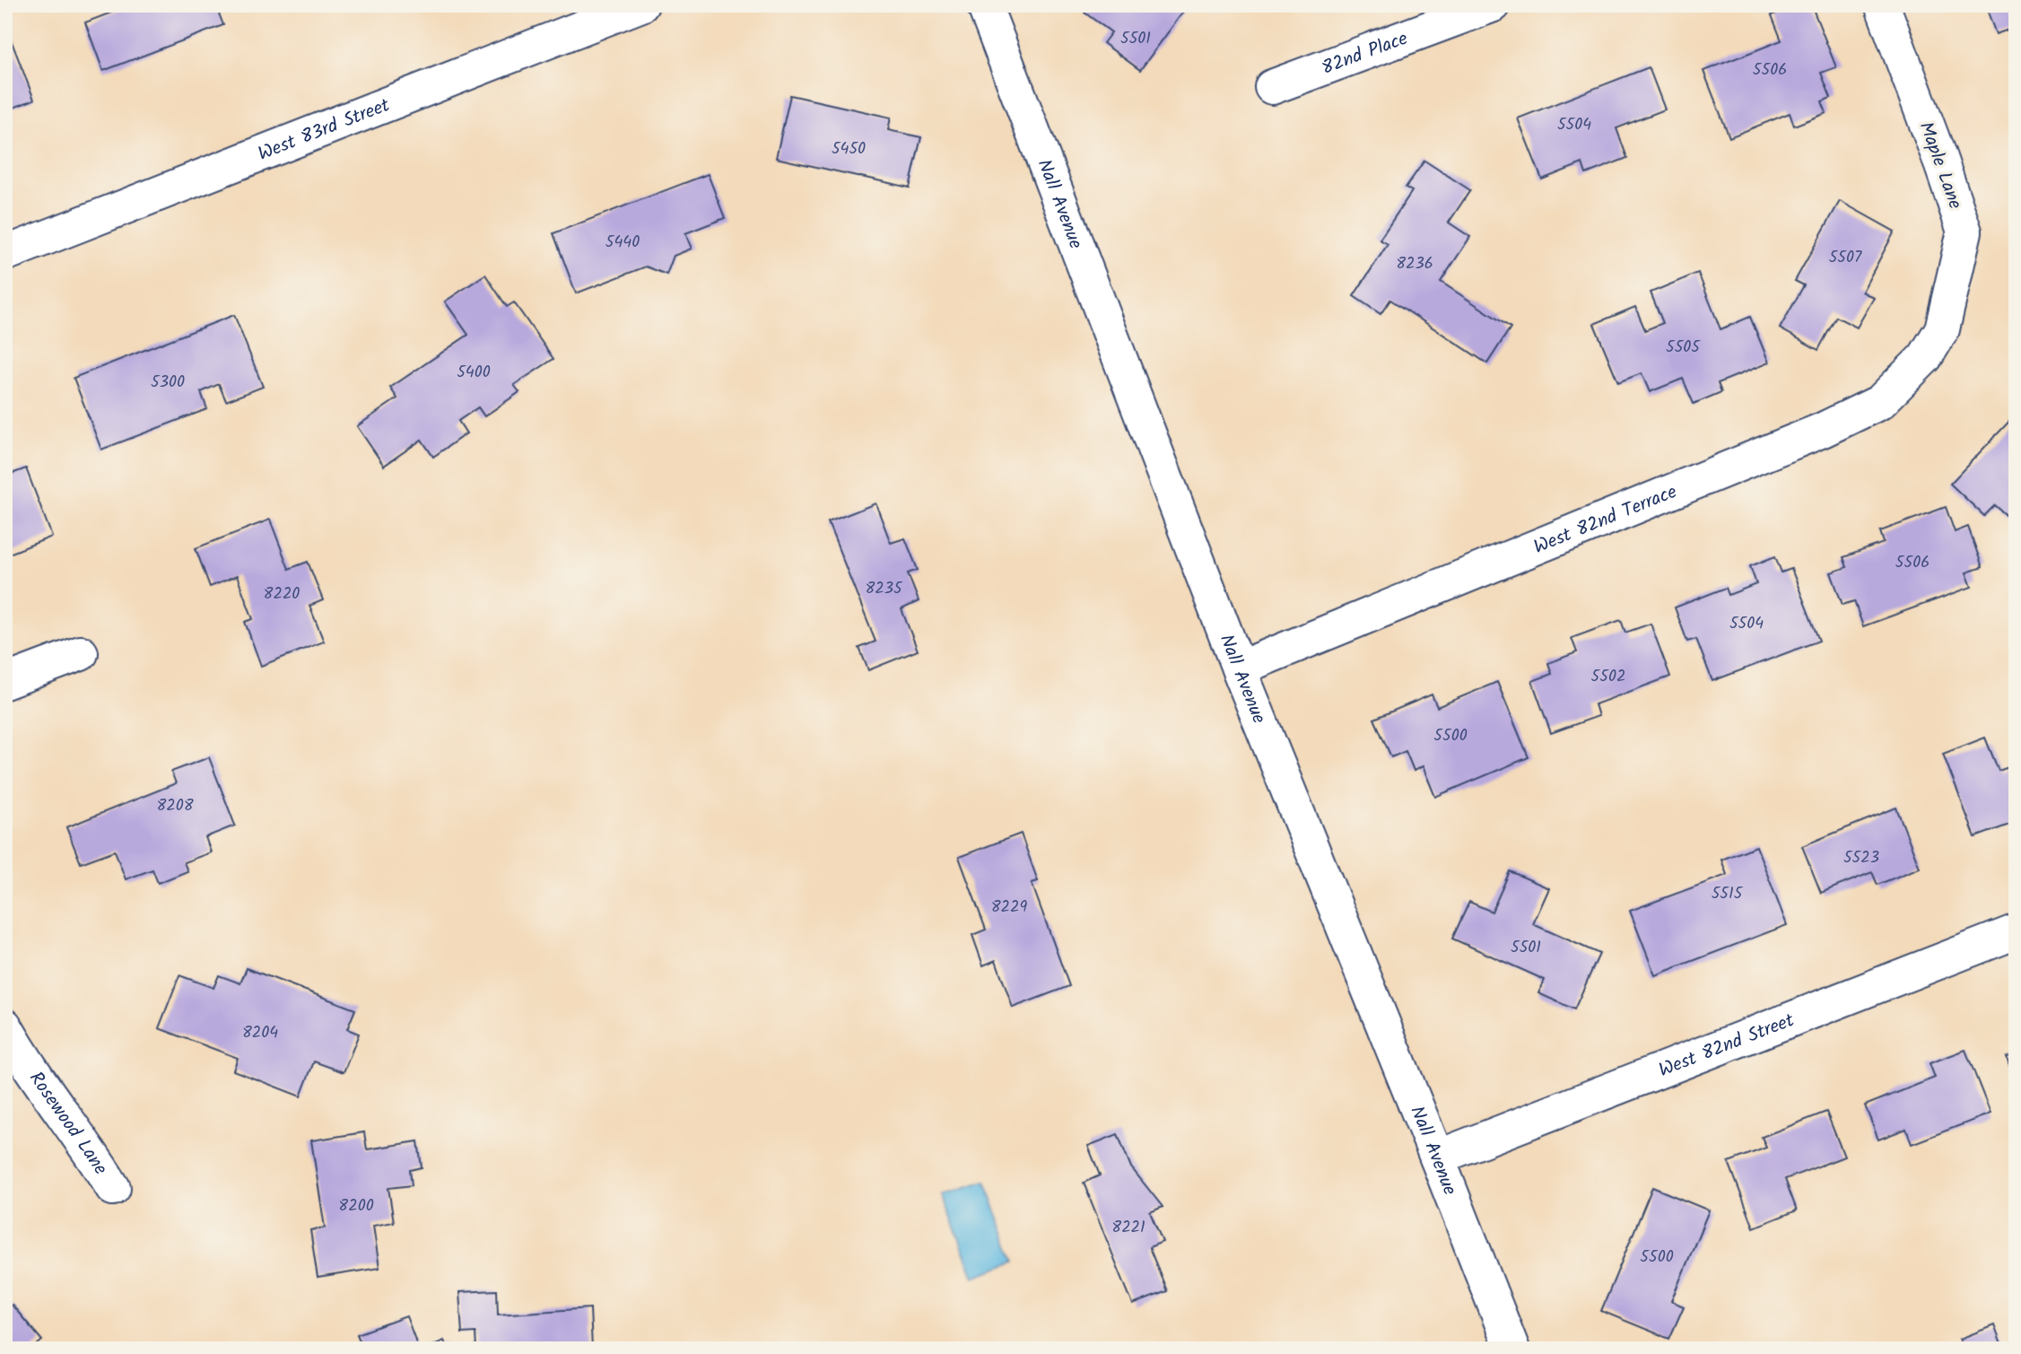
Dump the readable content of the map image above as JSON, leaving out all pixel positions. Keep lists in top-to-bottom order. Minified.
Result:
{"streets":{"street":["82nd Place","West 83rd Street","Maple Lane","Nall Avenue","West 82nd Terrace","West 82nd Street","Rosewood Lane"]},"crossings":[["Maple Lane","West 82nd Terrace"],["Nall Avenue","West 82nd Terrace"],["Nall Avenue","West 82nd Street"]],"house_numbers":["5501","5506","5504","5450","5440","5507","8236","5505","5400","5300","5506","8235","8220","5504","5502","5500","8208","5523","5515","8229","5501","8204","8200","8221","5500"]}
